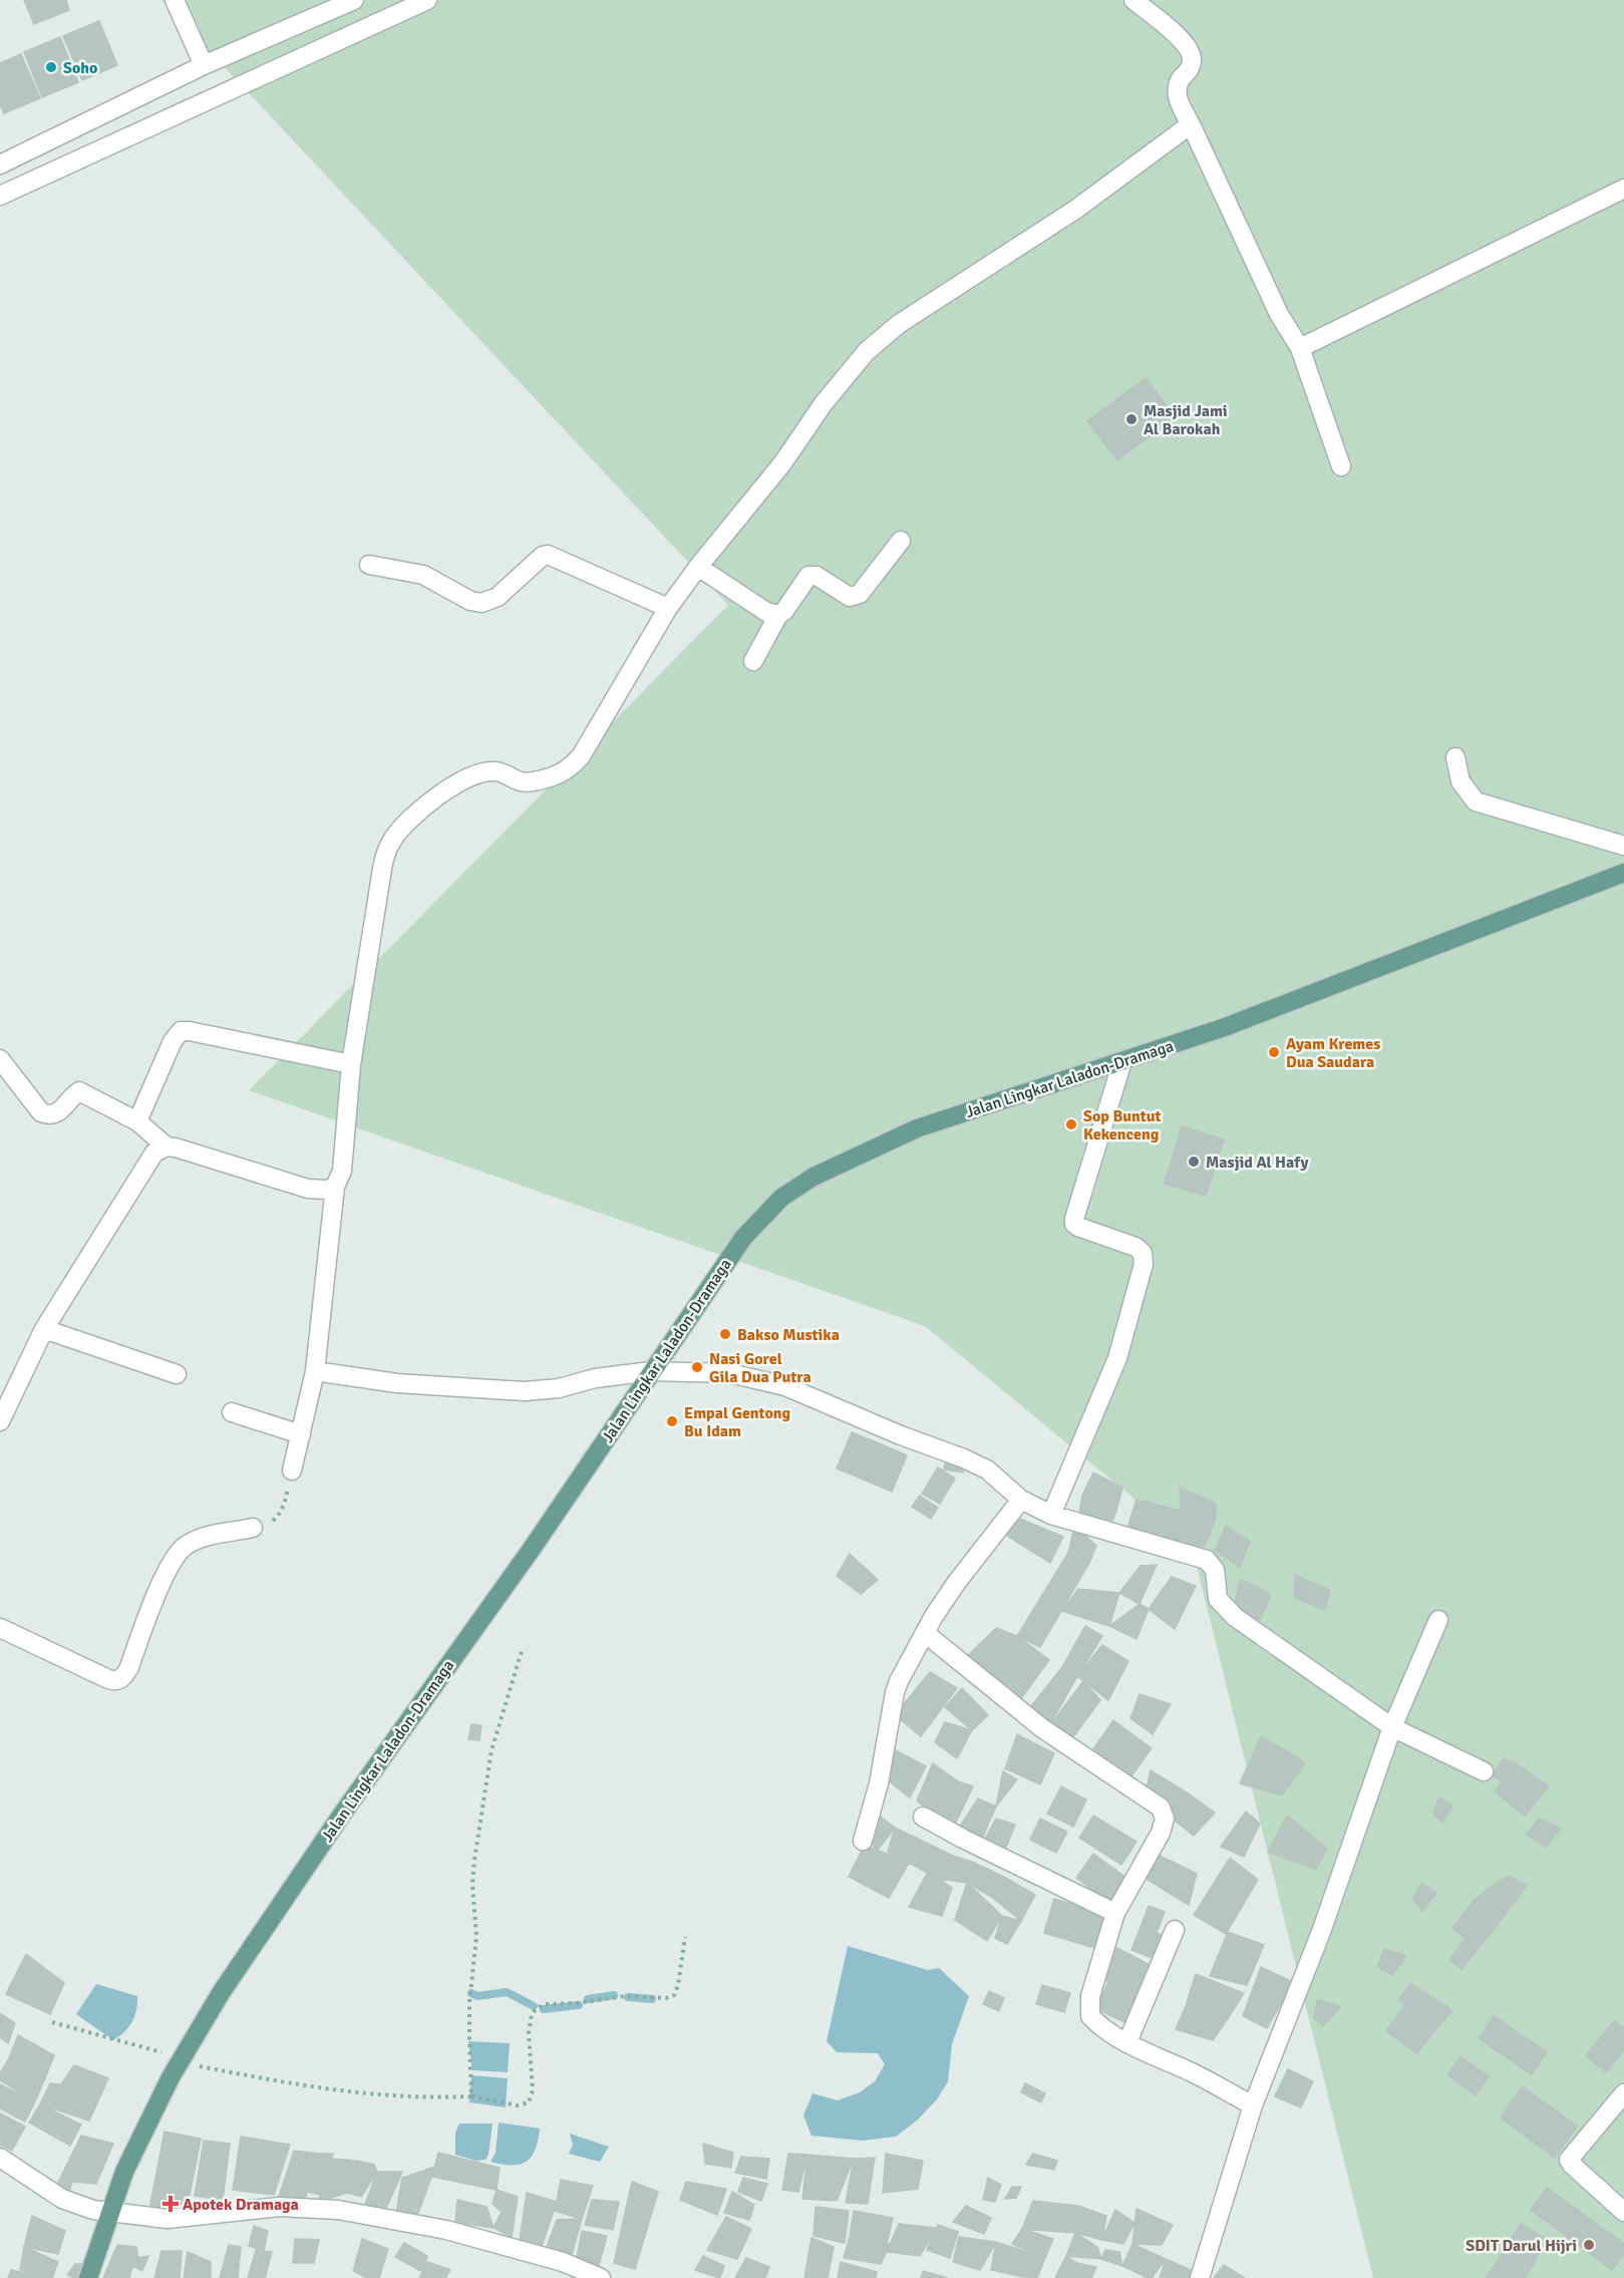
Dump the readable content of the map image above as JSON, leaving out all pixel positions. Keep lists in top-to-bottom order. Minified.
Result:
{"streets":{"main road":["Jalan Lingkar Laladon-Dramaga"]},"places":{"other":["Soho","Masjid Jami Al Barokah","Ayam Kremes Dua Saudara","Sop Buntut Kekenceng","Masjid Al Hafy","Bakso Mustika","Nasi Gorel Gila Dua Putra","Empal Gentong Bu Idam","SDIT Darul Hijri"],"health":["Apotek Dramaga"]}}
